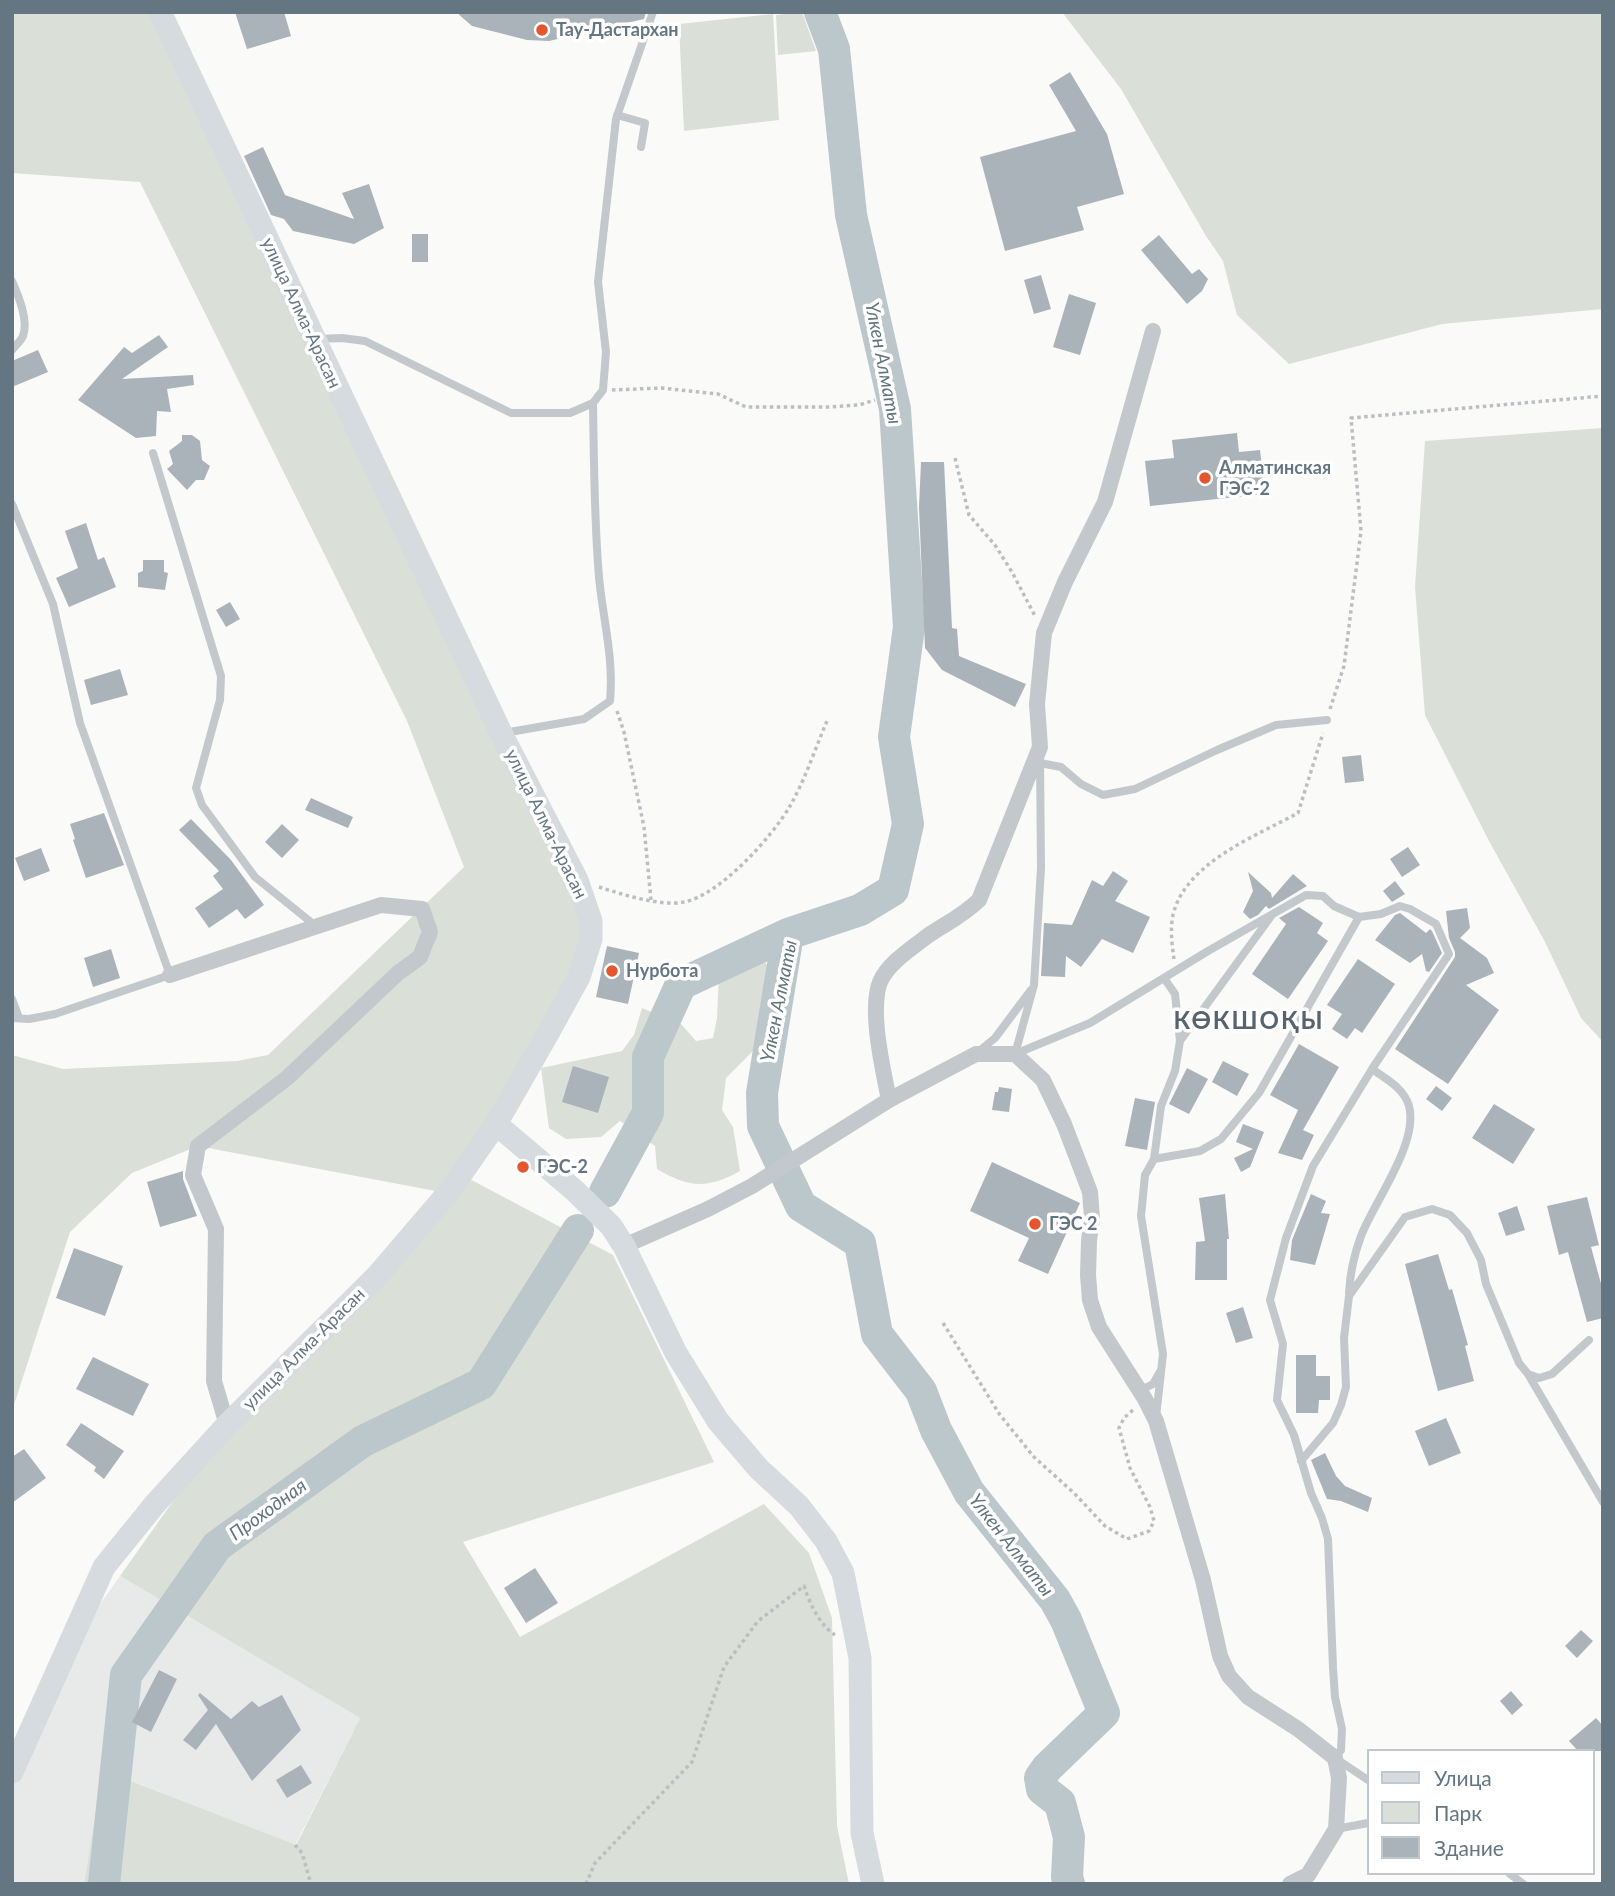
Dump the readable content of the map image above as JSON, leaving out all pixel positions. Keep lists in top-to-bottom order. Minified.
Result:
{"streets":{"street":["улица Алма-Арасан"]},"districts":["КӨКШОҚЫ"],"water":["Үлкен Алматы","Проходная"],"places":["Тау-Дастархан","Алматинская ГЭС-2","Нурбота","ГЭС-2","ГЭС 2"],"legend":["Улица","Парк","Здание"]}
